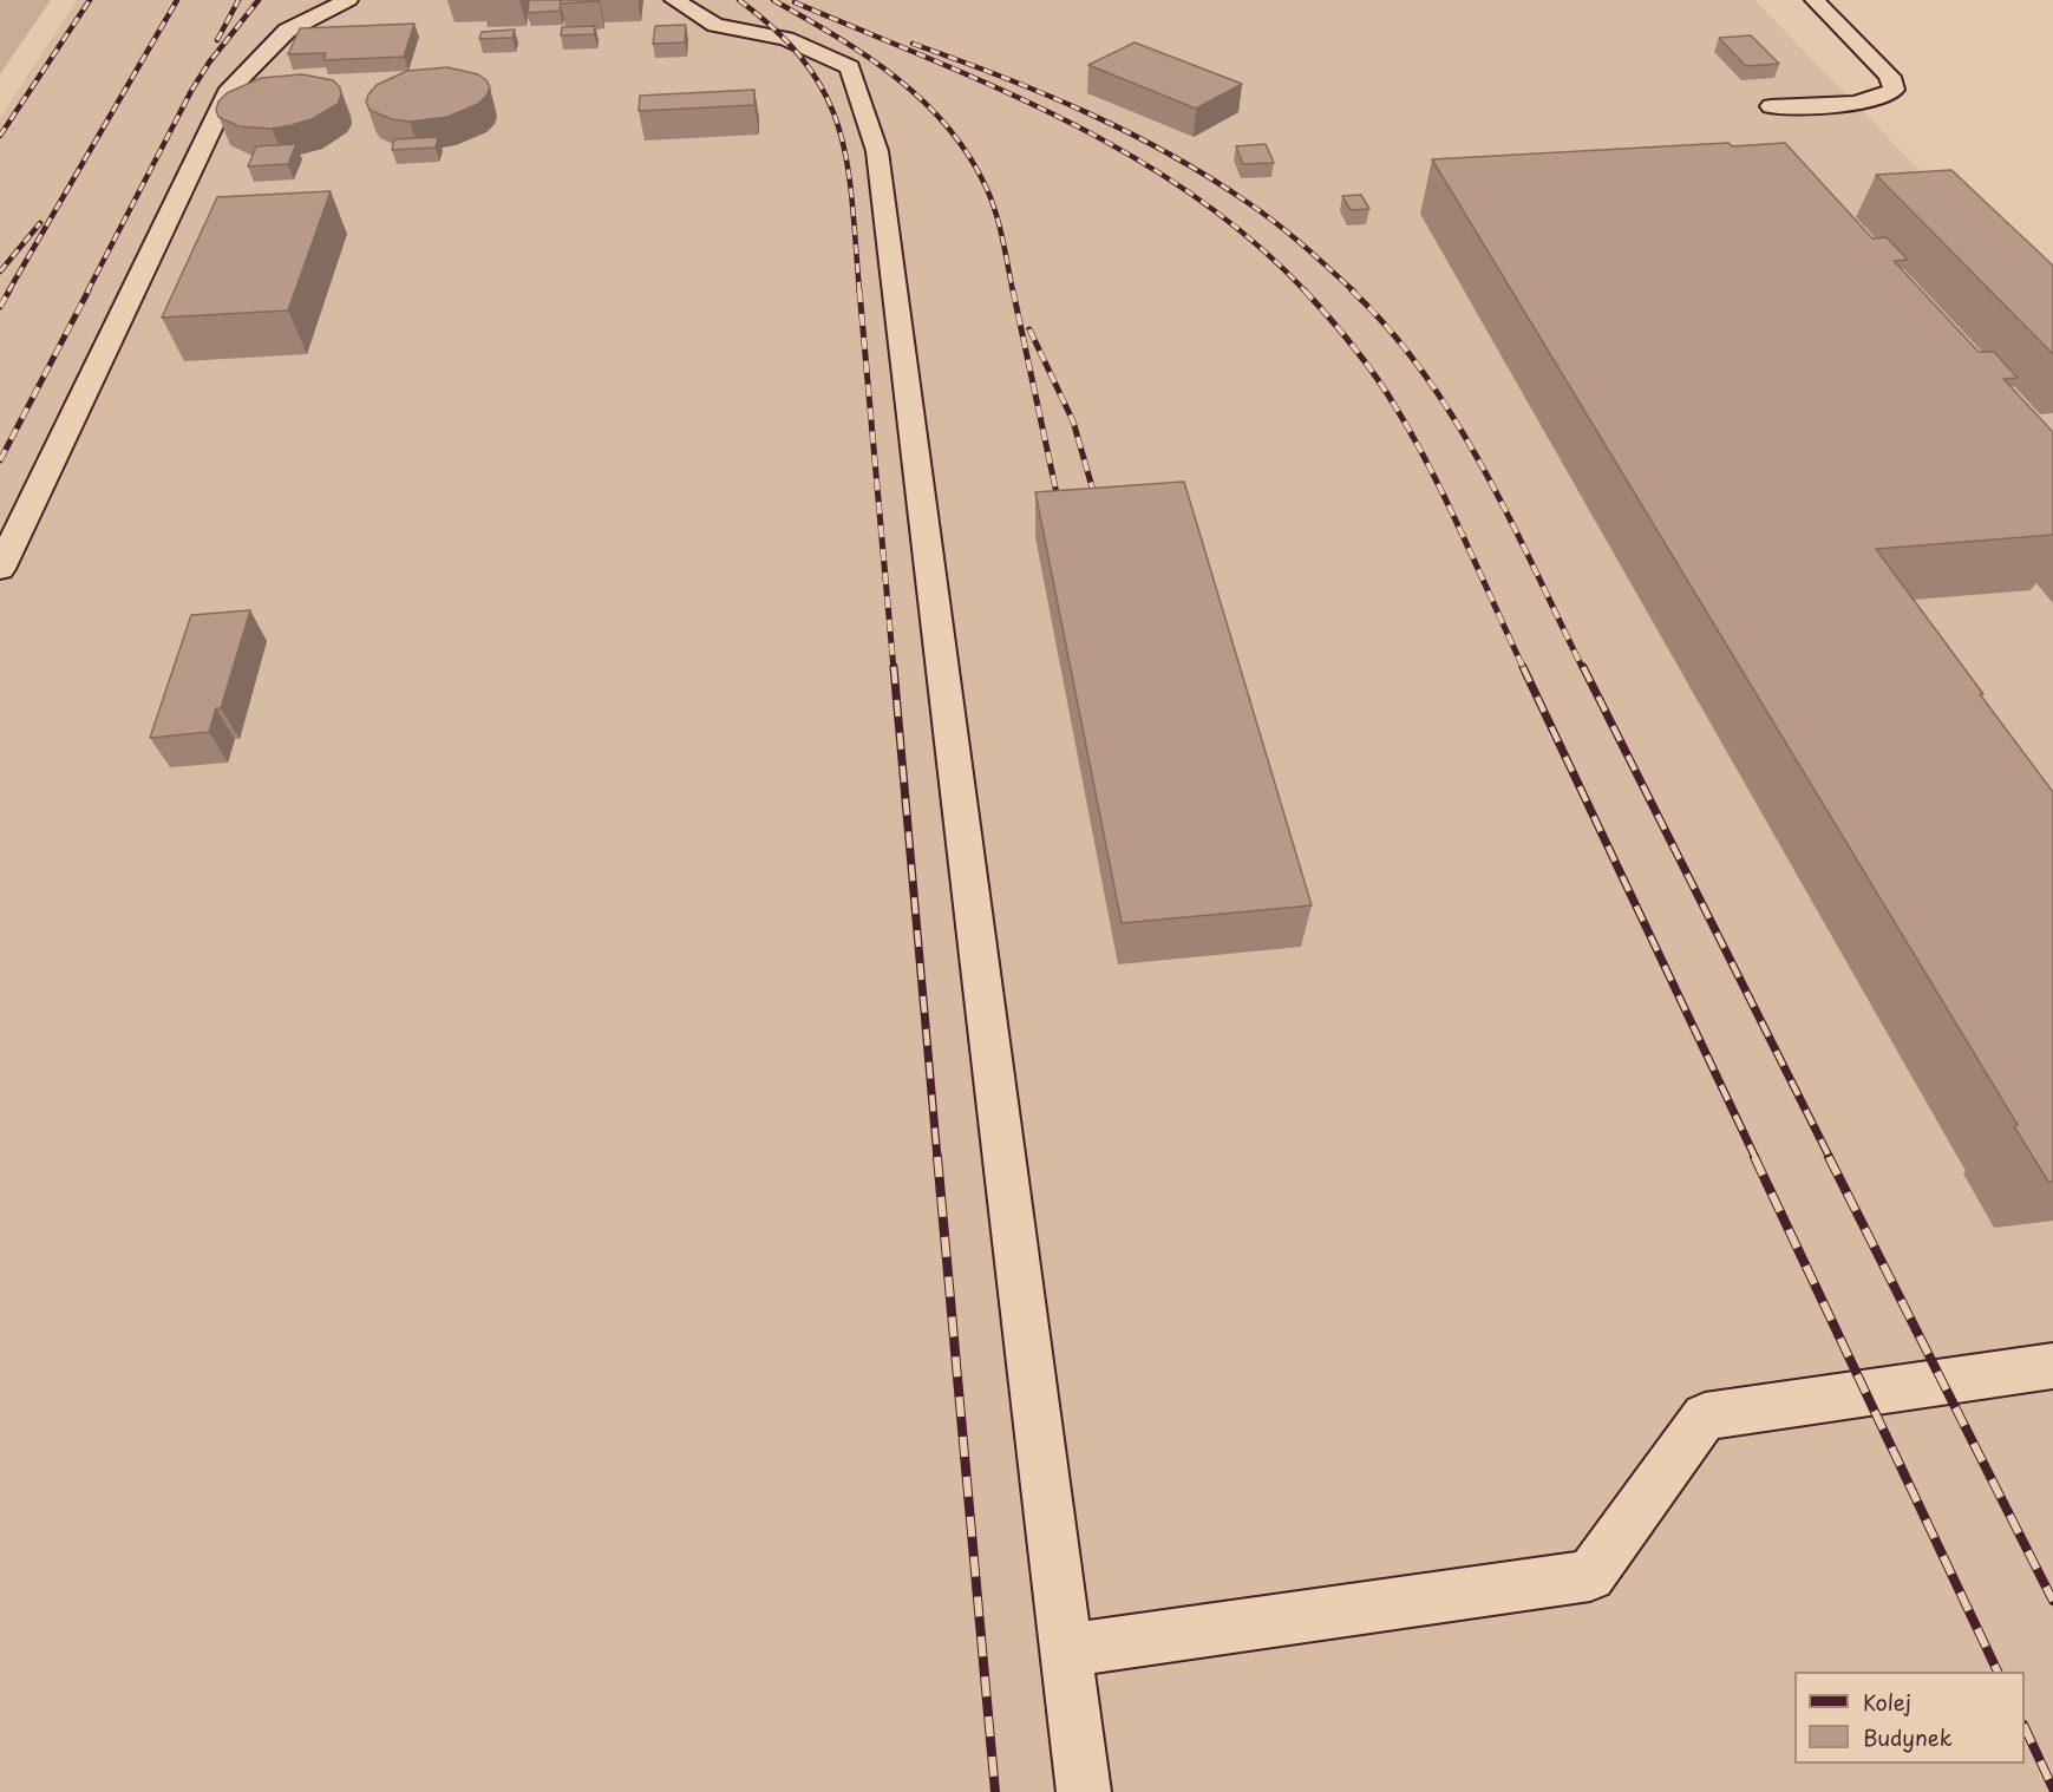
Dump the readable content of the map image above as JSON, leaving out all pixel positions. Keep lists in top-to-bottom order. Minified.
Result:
{"legend":["Kolej","Budynek"]}
